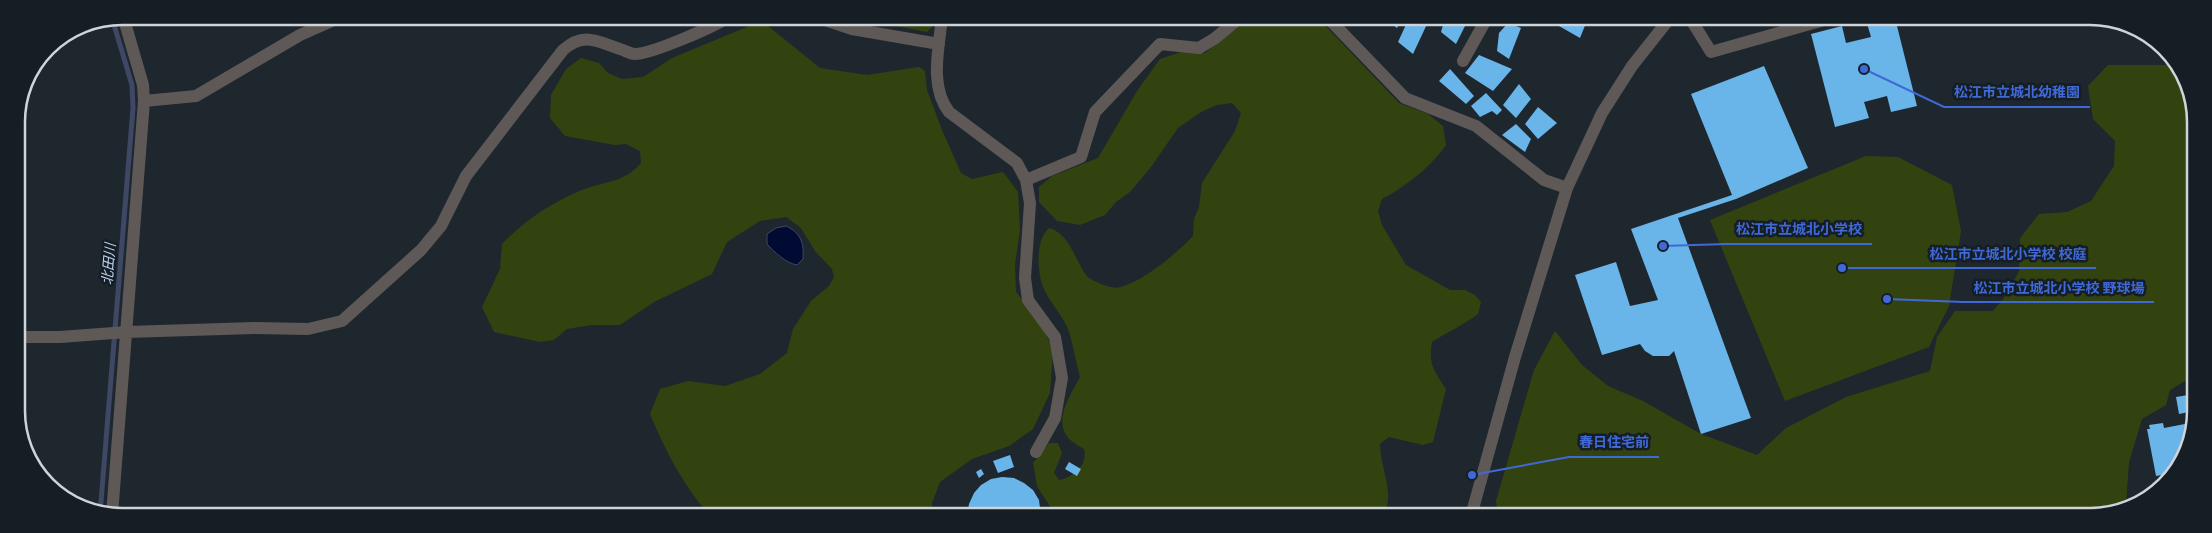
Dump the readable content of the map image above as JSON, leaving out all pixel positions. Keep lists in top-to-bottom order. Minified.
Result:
{"water":["北田川"],"places":["松江市立城北幼稚園","松江市立城北小学校","松江市立城北小学校 校庭","松江市立城北小学校 野球場","春日住宅前"]}
